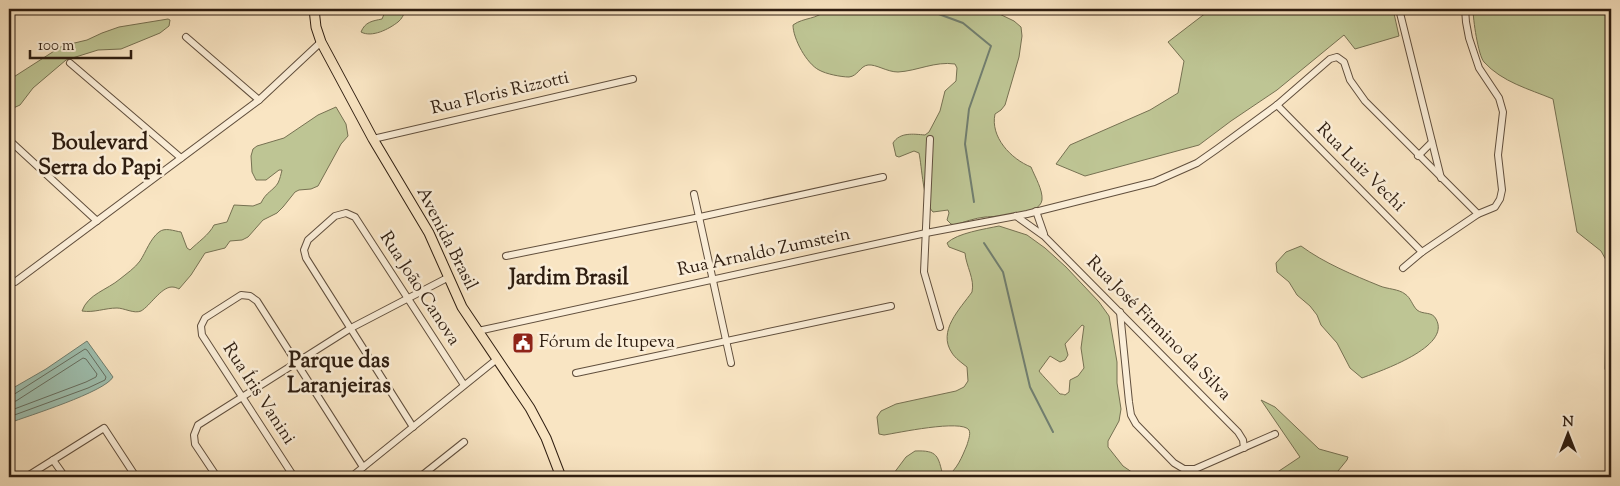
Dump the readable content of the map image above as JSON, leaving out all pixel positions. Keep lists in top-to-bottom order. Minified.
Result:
{"streets":{"main road":["Avenida Brasil"],"street":["Rua Floris Rizzotti","Rua Luiz Vechi","Rua Arnaldo Zumstein","Rua João Canova","Rua José Firmino da Silva","Rua Íris Vanini"]},"crossings":[["Rua Floris Rizzotti","Avenida Brasil"],["Rua Luiz Vechi","Rua Arnaldo Zumstein"],["Avenida Brasil","Rua Arnaldo Zumstein"],["Rua Arnaldo Zumstein","Rua José Firmino da Silva"]],"districts":["Boulevard Serra do Papi","Jardim Brasil","Parque das Laranjeiras"],"places":{"public building":["Fórum de Itupeva"]},"scale_bar":"100 m","north":"top"}
